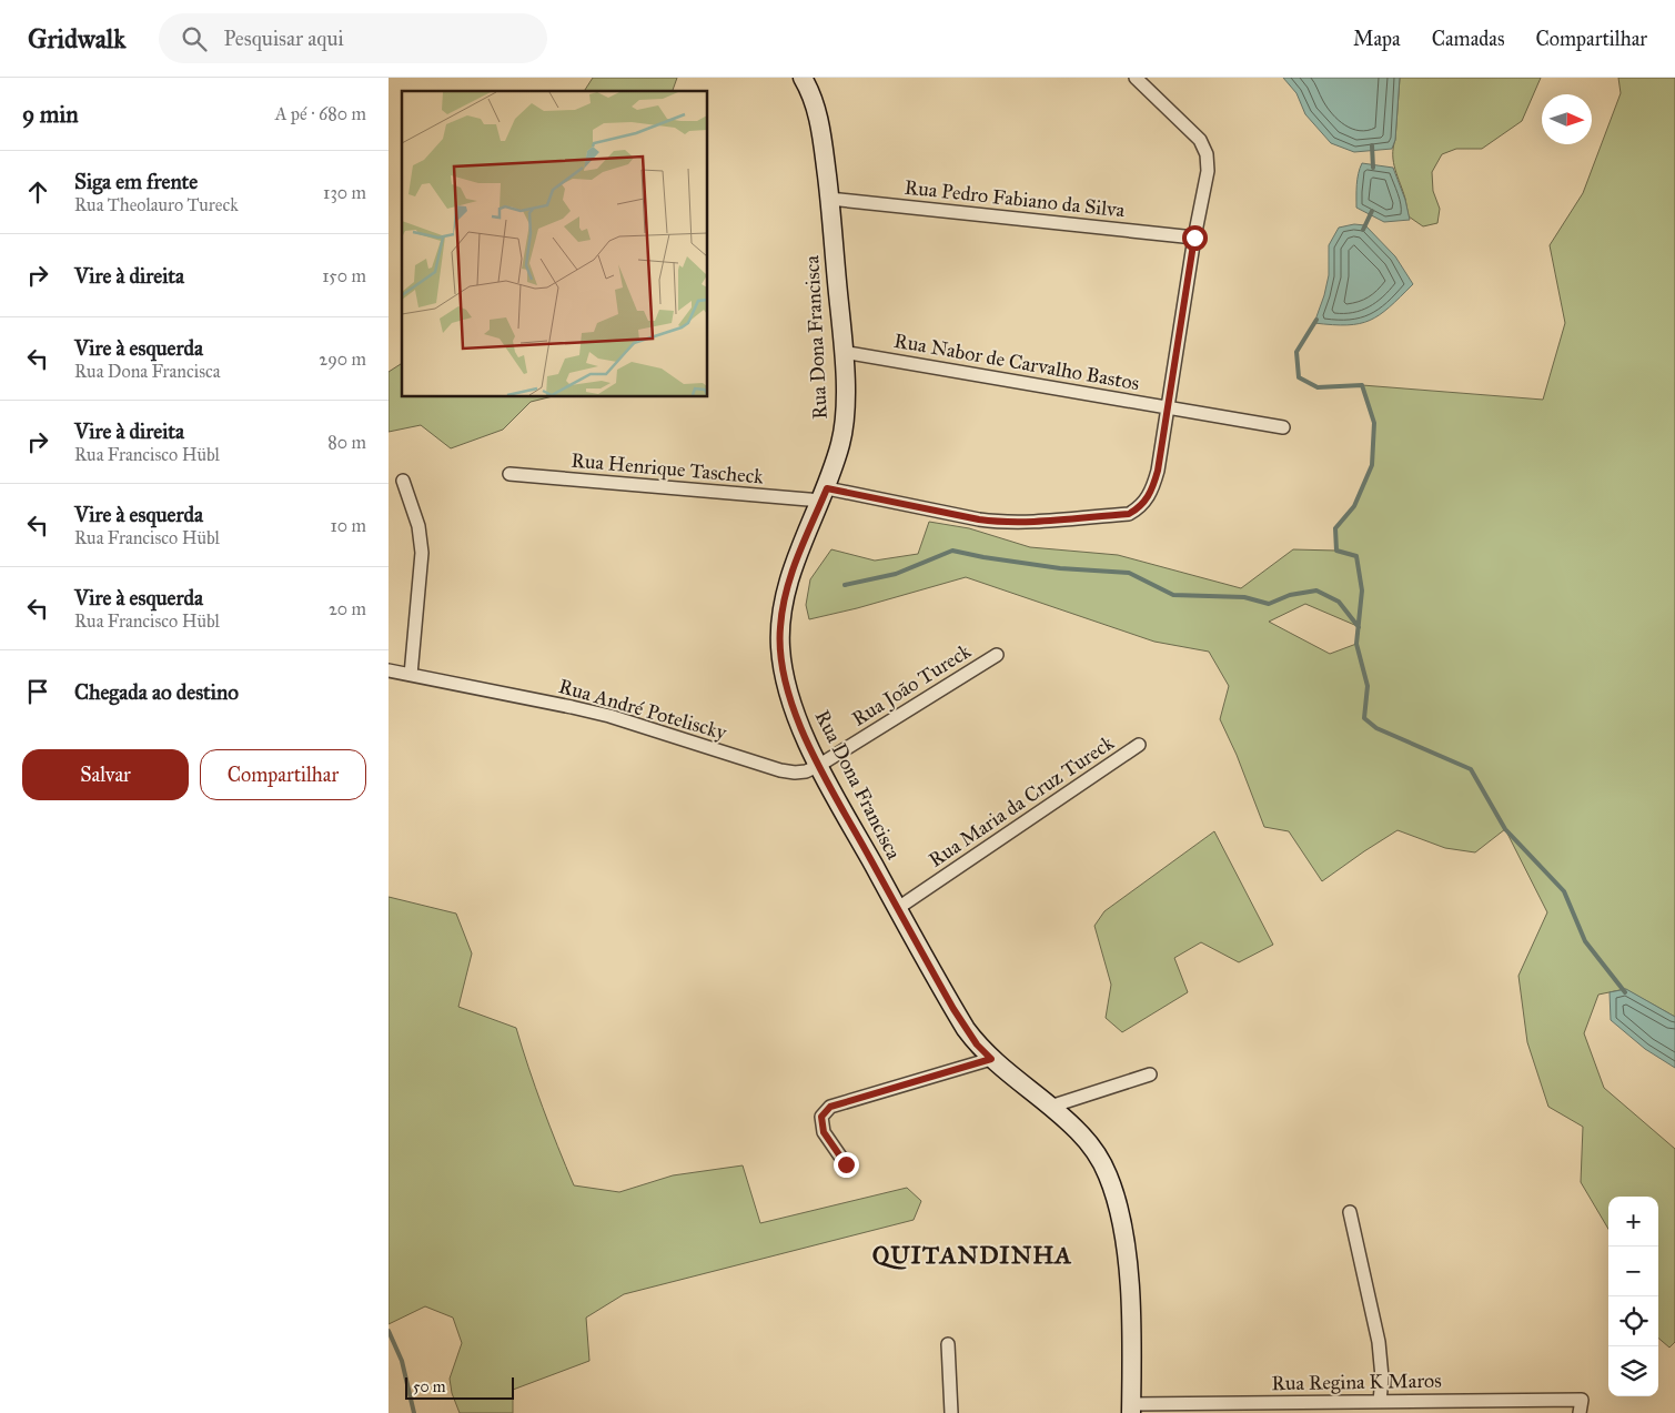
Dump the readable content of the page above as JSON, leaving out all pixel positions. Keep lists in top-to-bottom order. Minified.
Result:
{"streets":{"main road":["Rua Dona Francisca"],"street":["Rua Pedro Fabiano da Silva","Rua Nabor de Carvalho Bastos","Rua Henrique Tascheck","Rua João Tureck","Rua André Poteliscky","Rua Maria da Cruz Tureck","Rua Regina K Maros"]},"crossings":[["Rua Pedro Fabiano da Silva","Rua Dona Francisca"],["Rua Dona Francisca","Rua Nabor de Carvalho Bastos"],["Rua Dona Francisca","Rua Henrique Tascheck"],["Rua Dona Francisca","Rua João Tureck"],["Rua Dona Francisca","Rua André Poteliscky"],["Rua Dona Francisca","Rua Maria da Cruz Tureck"],["Rua Dona Francisca","Rua Regina K Maros"],["Rua Nabor de Carvalho Bastos","Rua Henrique Tascheck"],["Rua João Tureck","Rua André Poteliscky"]],"districts":["QUITANDINHA"],"scale_bar":"50 m","north":"right","page":{"header":"Gridwalk","search":"Pesquisar aqui","nav":["Mapa","Camadas","Compartilhar"],"heading":["9 min","A pé · 680 m"],"list":[["Siga em frente","Rua Theolauro Tureck","130 m"],["Vire à direita","150 m"],["Vire à esquerda","Rua Dona Francisca","290 m"],["Vire à direita","Rua Francisco Hübl","80 m"],["Vire à esquerda","Rua Francisco Hübl","10 m"],["Vire à esquerda","Rua Francisco Hübl","20 m"],"Chegada ao destino"],"buttons":["Salvar","Compartilhar"],"map_buttons":["+","−"],"scale":"50 m"}}
